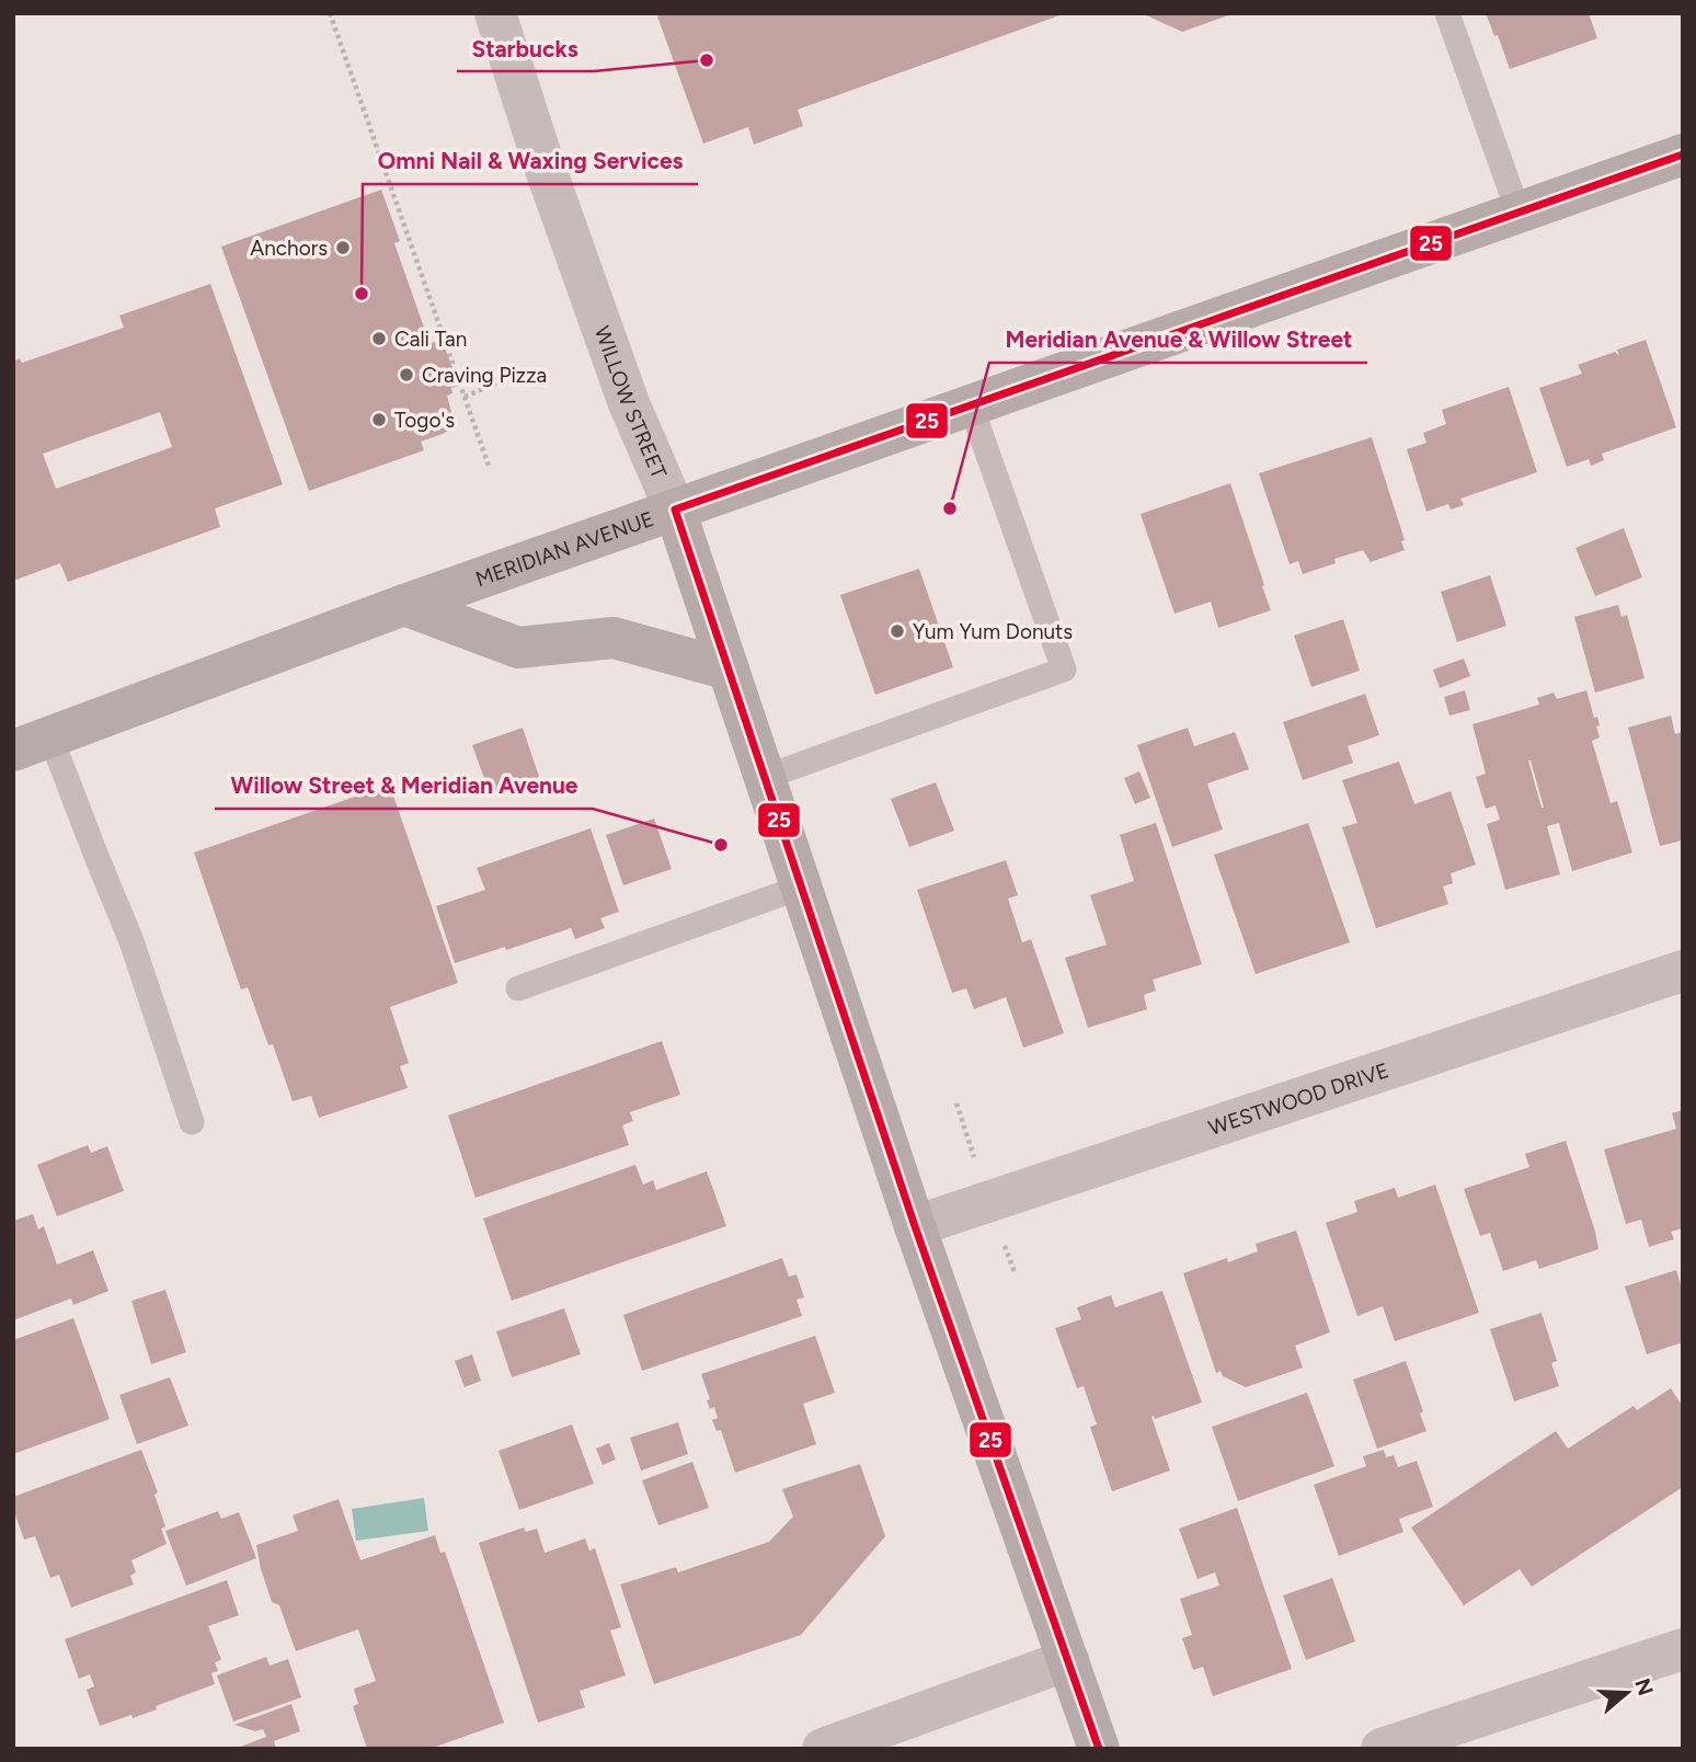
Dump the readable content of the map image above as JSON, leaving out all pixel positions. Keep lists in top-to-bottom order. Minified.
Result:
{"streets":{"main road":["WILLOW STREET","MERIDIAN AVENUE"],"street":["WESTWOOD DRIVE"]},"crossings":[["WILLOW STREET","MERIDIAN AVENUE"],["WILLOW STREET","WESTWOOD DRIVE"]],"places":["Starbucks","Anchors","Omni Nail & Waxing Services","Cali Tan","Craving Pizza","Togo's","Meridian Avenue & Willow Street","Yum Yum Donuts","Willow Street & Meridian Avenue"],"lines":["transit line 25"],"north":"right"}
